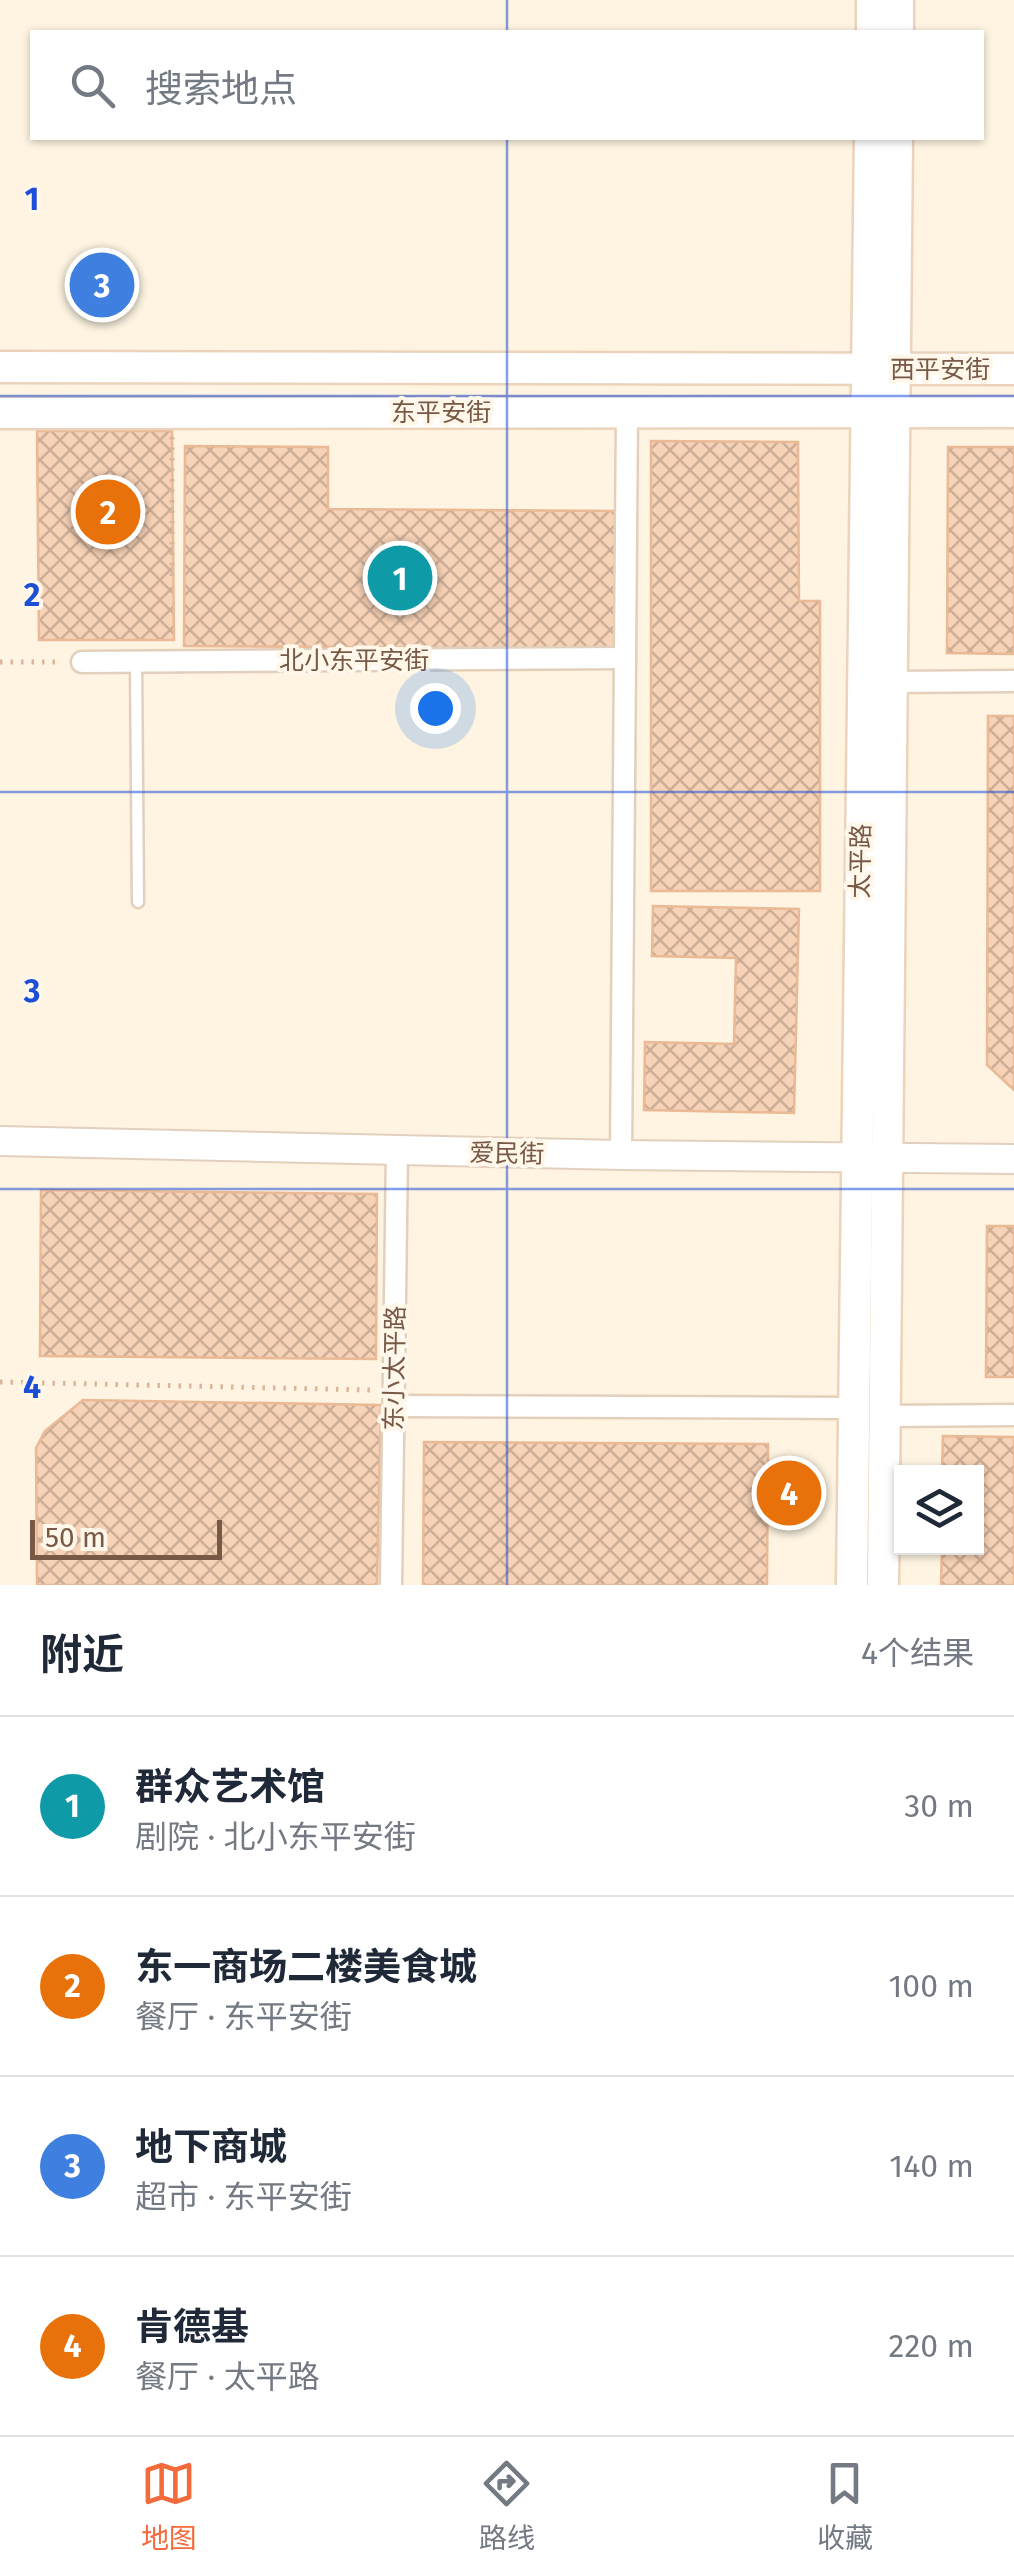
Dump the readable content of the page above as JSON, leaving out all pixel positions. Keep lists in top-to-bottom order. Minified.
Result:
{"streets":{"main road":["西平安街","东平安街","太平路"],"street":["北小东平安街","爱民街","东小太平路"]},"crossings":[["西平安街","东平安街"],["西平安街","太平路"],["东平安街","太平路"],["太平路","爱民街"],["爱民街","东小太平路"]],"scale_bar":"50 m","page":{"search":"搜索地点","pins":["3","2","1","4"],"scale":"50 m","heading":["附近","4个结果"],"list":[{"mark":"1","name":"群众艺术馆","note":"剧院 · 北小东平安街","value":"30 m"},{"mark":"2","name":"东一商场二楼美食城","note":"餐厅 · 东平安街","value":"100 m"},{"mark":"3","name":"地下商城","note":"超市 · 东平安街","value":"140 m"},{"mark":"4","name":"肯德基","note":"餐厅 · 太平路","value":"220 m"}],"nav":["地图","路线","收藏"]},"grid":{"rows":["1","2","3","4"]}}
